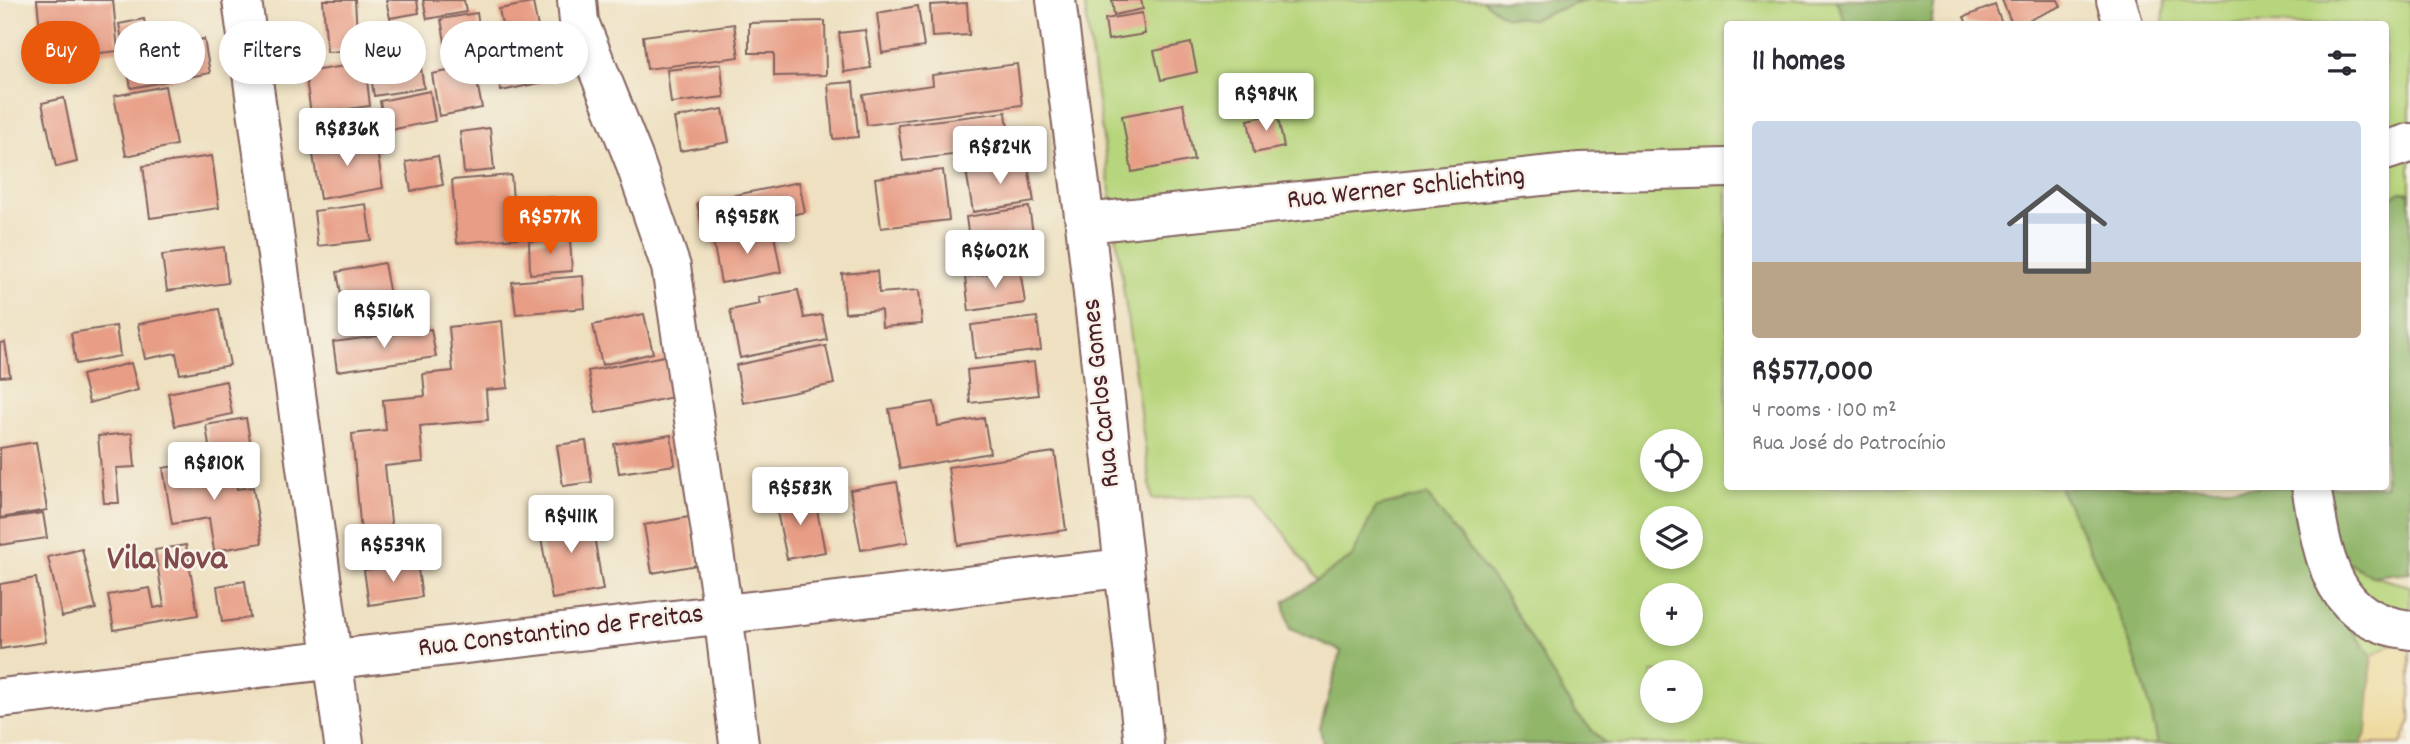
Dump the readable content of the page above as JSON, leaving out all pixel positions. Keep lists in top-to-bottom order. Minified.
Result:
{"streets":{"street":["Rua Werner Schlichting","Rua Carlos Gomes","Rua Constantino de Freitas"]},"crossings":[["Rua Werner Schlichting","Rua Carlos Gomes"],["Rua Carlos Gomes","Rua Constantino de Freitas"]],"districts":["Vila Nova"],"page":{"chip":["Buy","Rent","Filters","New","Apartment"],"heading":"11 homes","price":["R$984K","R$836K","R$824K","R$577K","R$958K","R$602K","R$516K","R$810K","R$583K","R$411K","R$539K"],"list":[{"name":"R$577,000","note":"4 rooms · 100 m² · Rua José do Patrocínio"}],"map_buttons":["+","−"]}}
